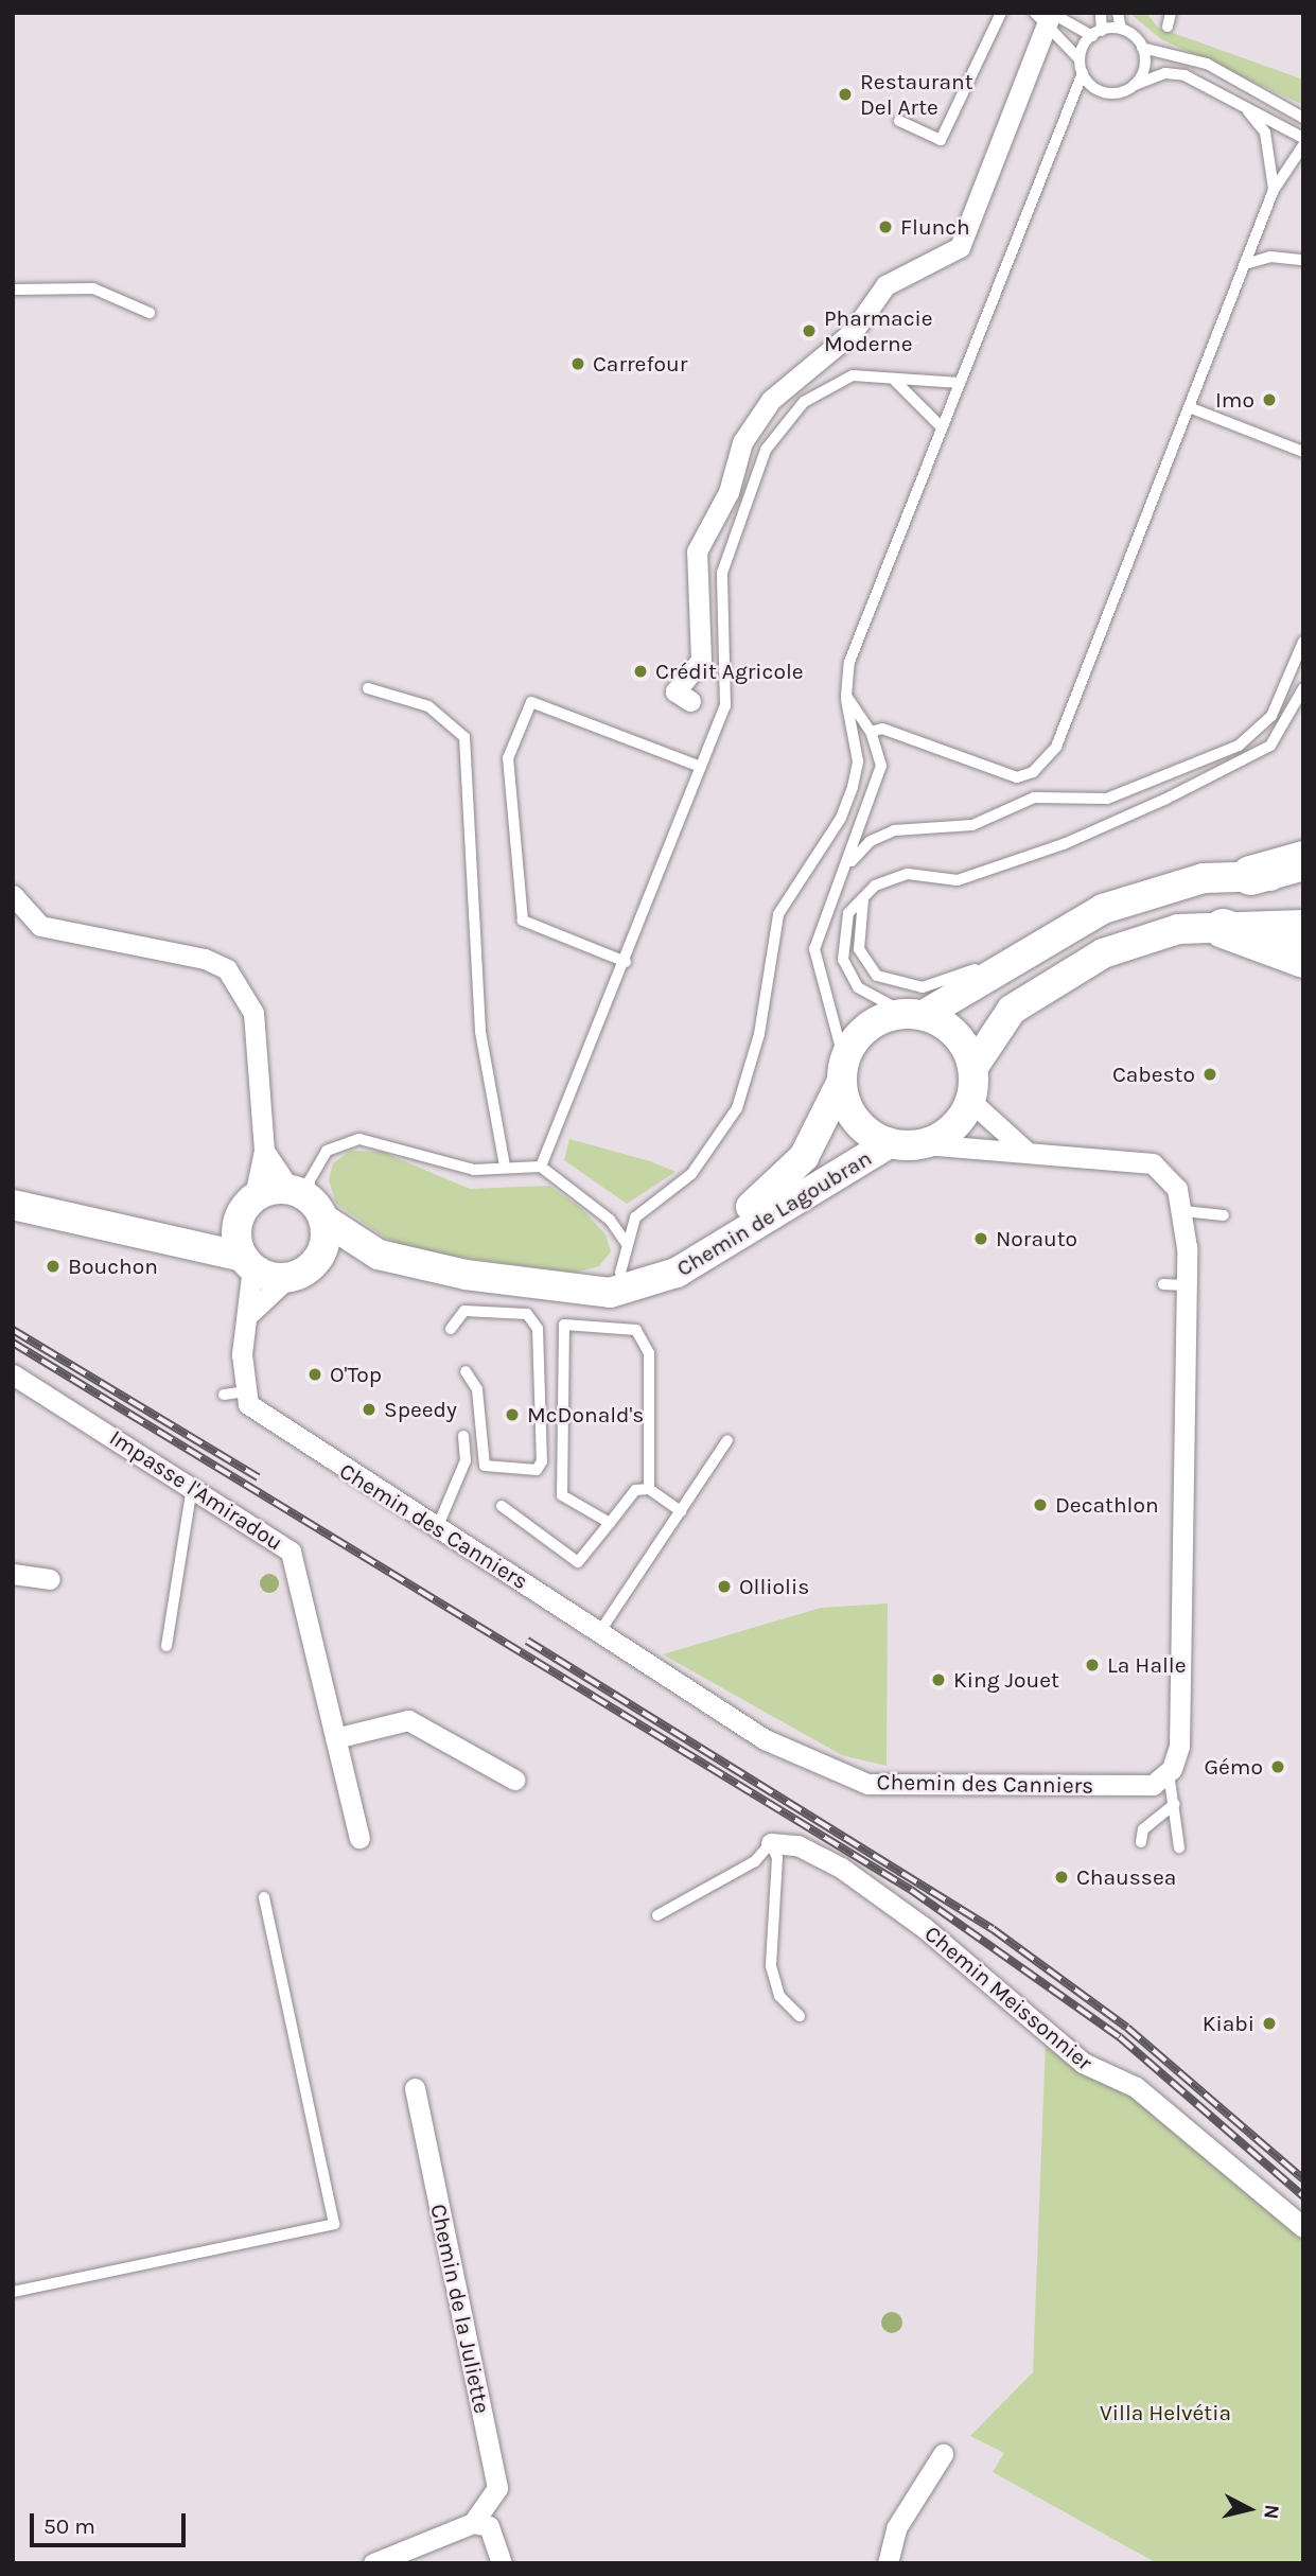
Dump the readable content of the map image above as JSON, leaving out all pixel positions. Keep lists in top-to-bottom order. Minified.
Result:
{"streets":{"main road":["Chemin de Lagoubran"],"street":["Impasse l'Amiradou","Chemin des Canniers","Chemin Meissonnier","Chemin de la Juliette"]},"parks":["Villa Helvétia"],"places":["Restaurant Del Arte","Flunch","Pharmacie Moderne","Carrefour","Imo","Crédit Agricole","Cabesto","Norauto","Bouchon","O'Top","Speedy","McDonald's","Decathlon","Olliolis","La Halle","King Jouet","Gémo","Chaussea","Kiabi"],"scale_bar":"50 m","north":"right"}
